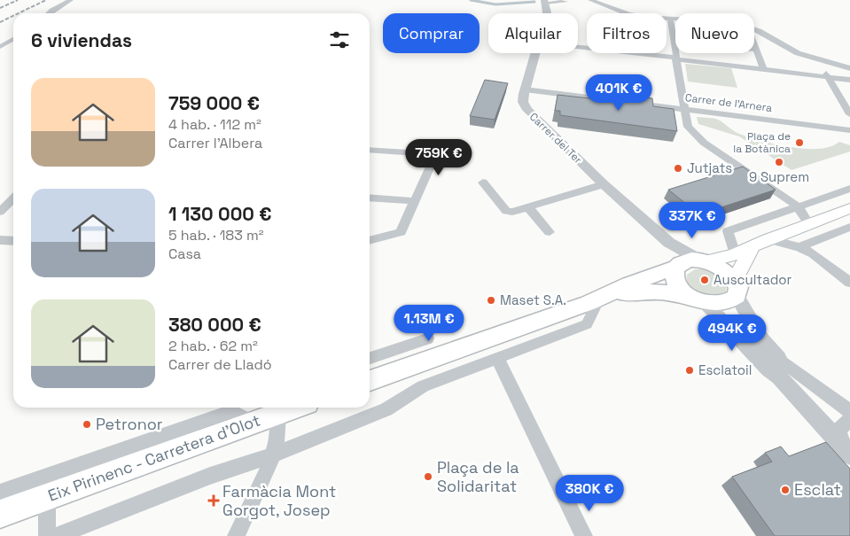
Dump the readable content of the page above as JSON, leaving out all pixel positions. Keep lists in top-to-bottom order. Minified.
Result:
{"streets":{"main road":["Eix Pirinenc - Carretera d'Olot"],"street":["Carrer de l'Arnera","Carrer del Ter"]},"crossings":[["Carrer de l'Arnera","Carrer del Ter"]],"places":{"other":["Plaça de la Botànica","9 Suprem","Jutjats","Auscultador","Maset S.A.","Esclatoil","Petronor","Plaça de la Solidaritat","Esclat"],"health":["Farmàcia Mont Gorgot, Josep"]},"page":{"chip":["Comprar","Alquilar","Filtros","Nuevo"],"heading":"6 viviendas","list":[{"name":"759 000 €","note":"4 hab. · 112 m² · Carrer l'Albera"},{"name":"1 130 000 €","note":"5 hab. · 183 m² · Casa"},{"name":"380 000 €","note":"2 hab. · 62 m² · Carrer de Lladó"}],"price":["401K €","759K €","337K €","1.13M €","494K €","380K €"]}}
